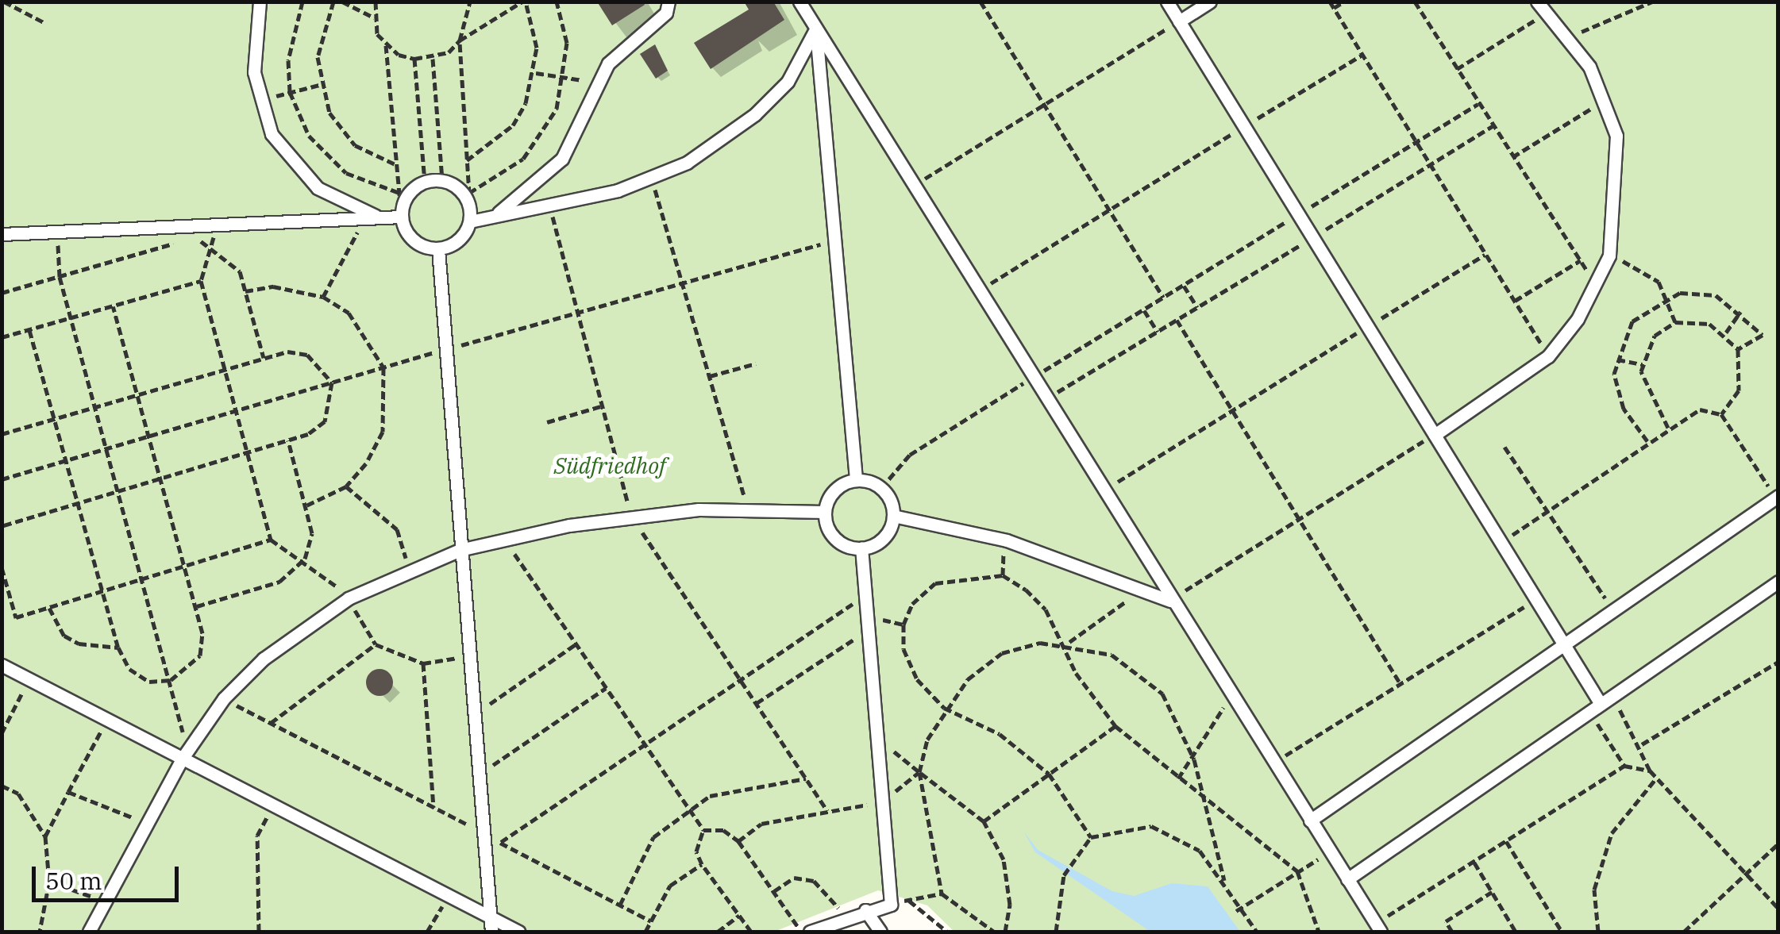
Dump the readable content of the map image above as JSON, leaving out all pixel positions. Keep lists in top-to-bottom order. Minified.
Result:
{"parks":["Südfriedhof"],"scale_bar":"50 m"}
